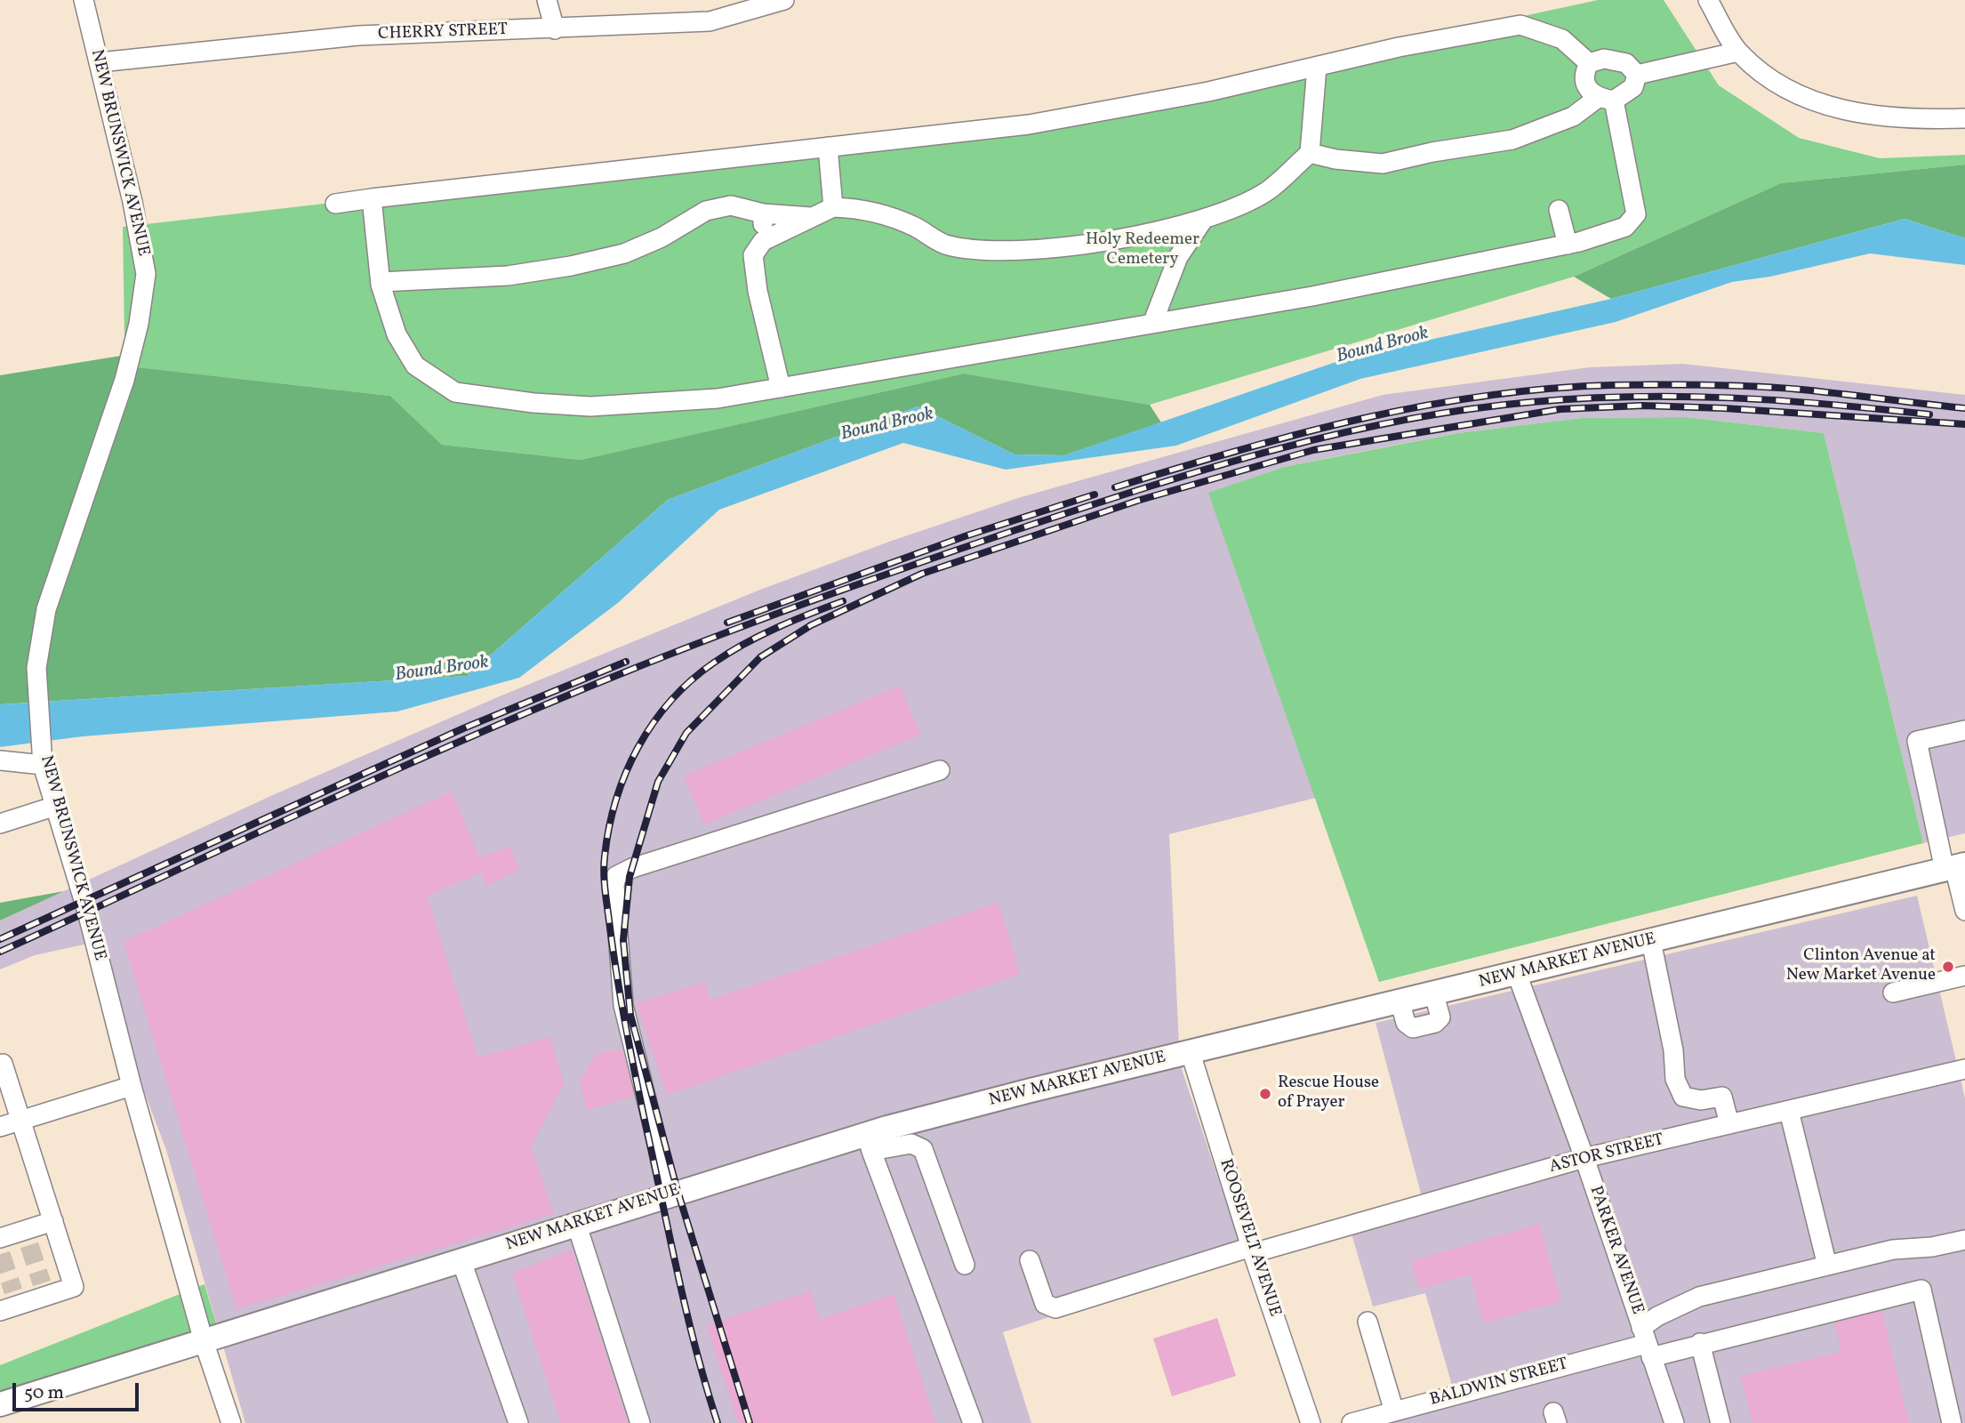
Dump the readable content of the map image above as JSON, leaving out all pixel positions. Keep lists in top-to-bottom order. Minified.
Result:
{"streets":{"main road":["NEW MARKET AVENUE"],"street":["CHERRY STREET","NEW BRUNSWICK AVENUE","ASTOR STREET","ROOSEVELT AVENUE","PARKER AVENUE","BALDWIN STREET"]},"crossings":[["CHERRY STREET","NEW BRUNSWICK AVENUE"],["NEW BRUNSWICK AVENUE","NEW MARKET AVENUE"],["NEW MARKET AVENUE","ROOSEVELT AVENUE"],["NEW MARKET AVENUE","PARKER AVENUE"],["ASTOR STREET","ROOSEVELT AVENUE"],["ASTOR STREET","PARKER AVENUE"],["PARKER AVENUE","BALDWIN STREET"]],"water":["Bound Brook"],"parks":["Holy Redeemer Cemetery"],"places":["Clinton Avenue at New Market Avenue","Rescue House of Prayer"],"scale_bar":"50 m"}
